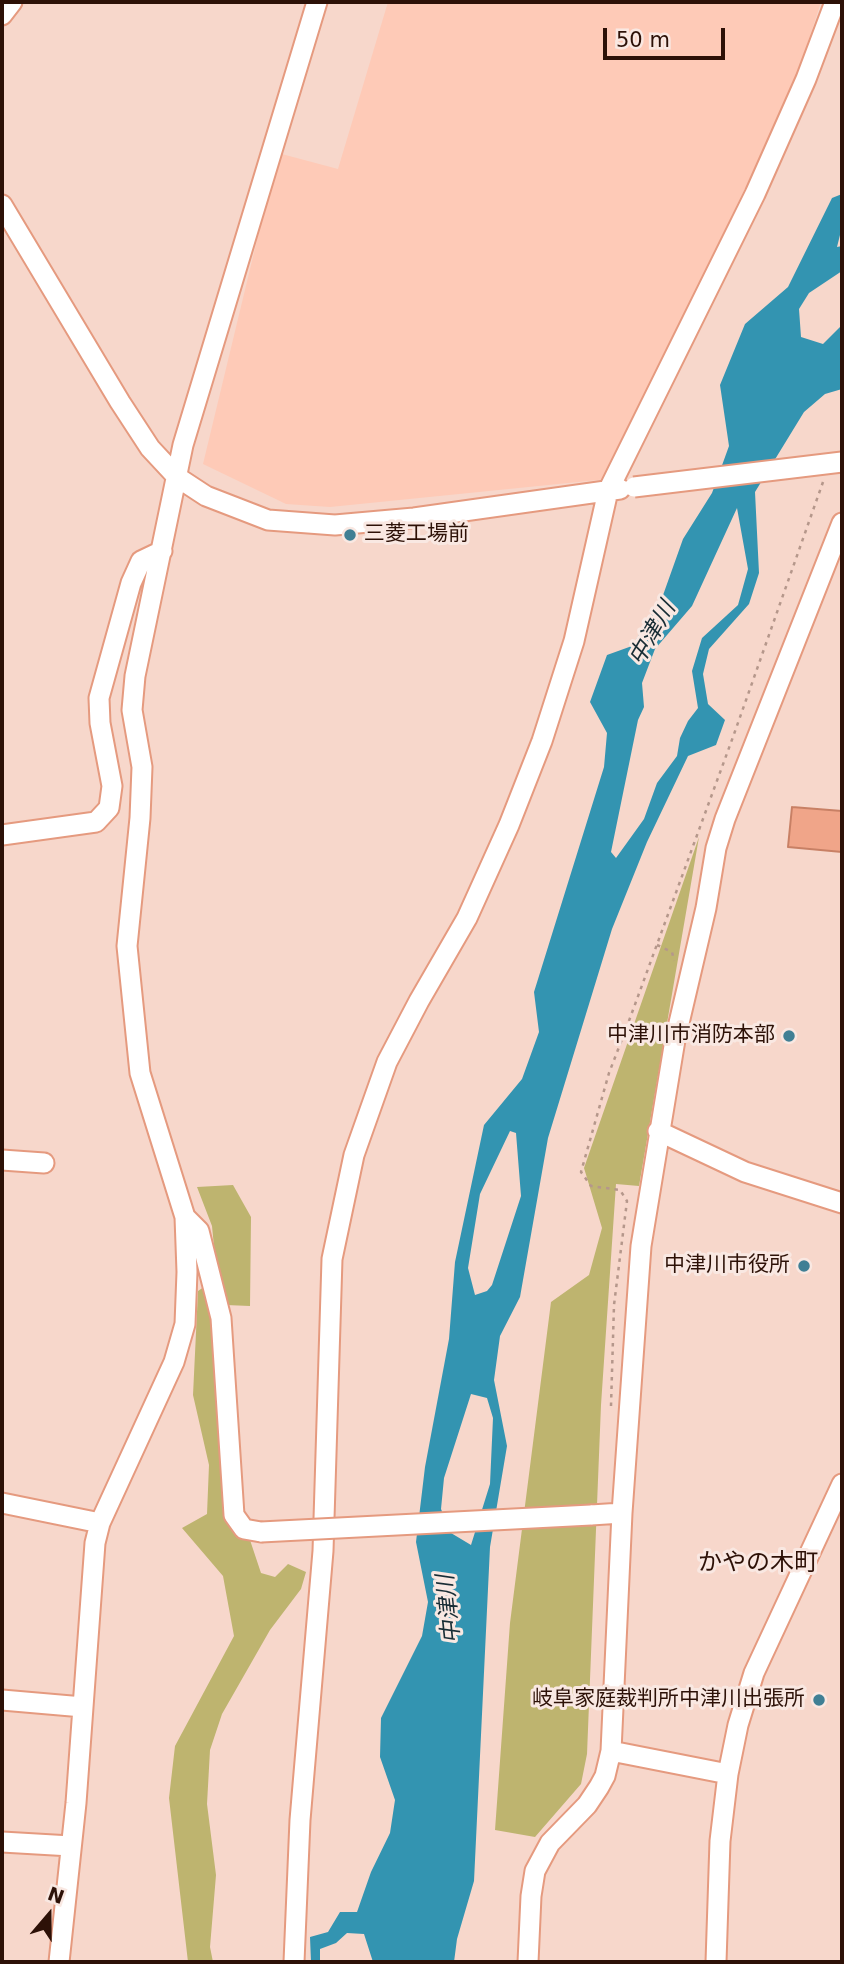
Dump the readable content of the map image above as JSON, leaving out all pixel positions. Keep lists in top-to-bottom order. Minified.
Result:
{"districts":["かやの木町"],"water":["中津川"],"places":["三菱工場前","中津川市消防本部","中津川市役所","岐阜家庭裁判所中津川出張所"],"scale_bar":"50 m","north":"top"}
